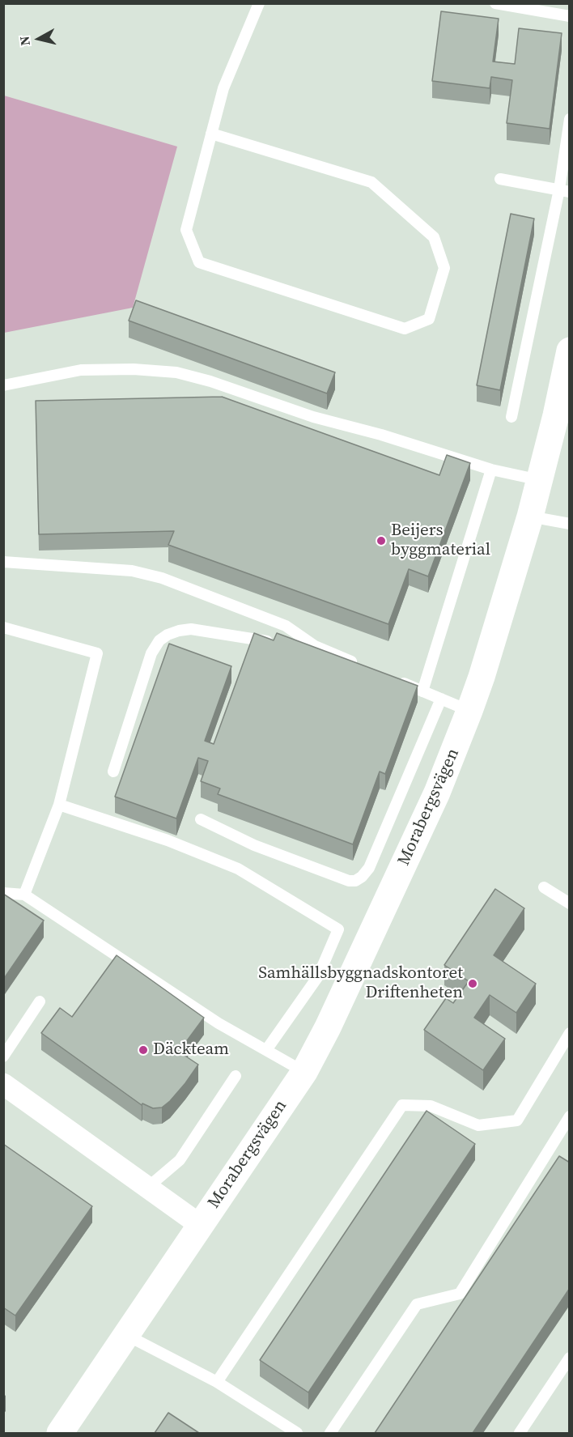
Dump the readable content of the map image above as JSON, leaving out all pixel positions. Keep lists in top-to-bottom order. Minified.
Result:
{"streets":{"street":["Morabergsvägen"]},"places":["Beijers byggmaterial","Samhällsbyggnadskontoret Driftenheten","Däckteam"],"north":"left"}
